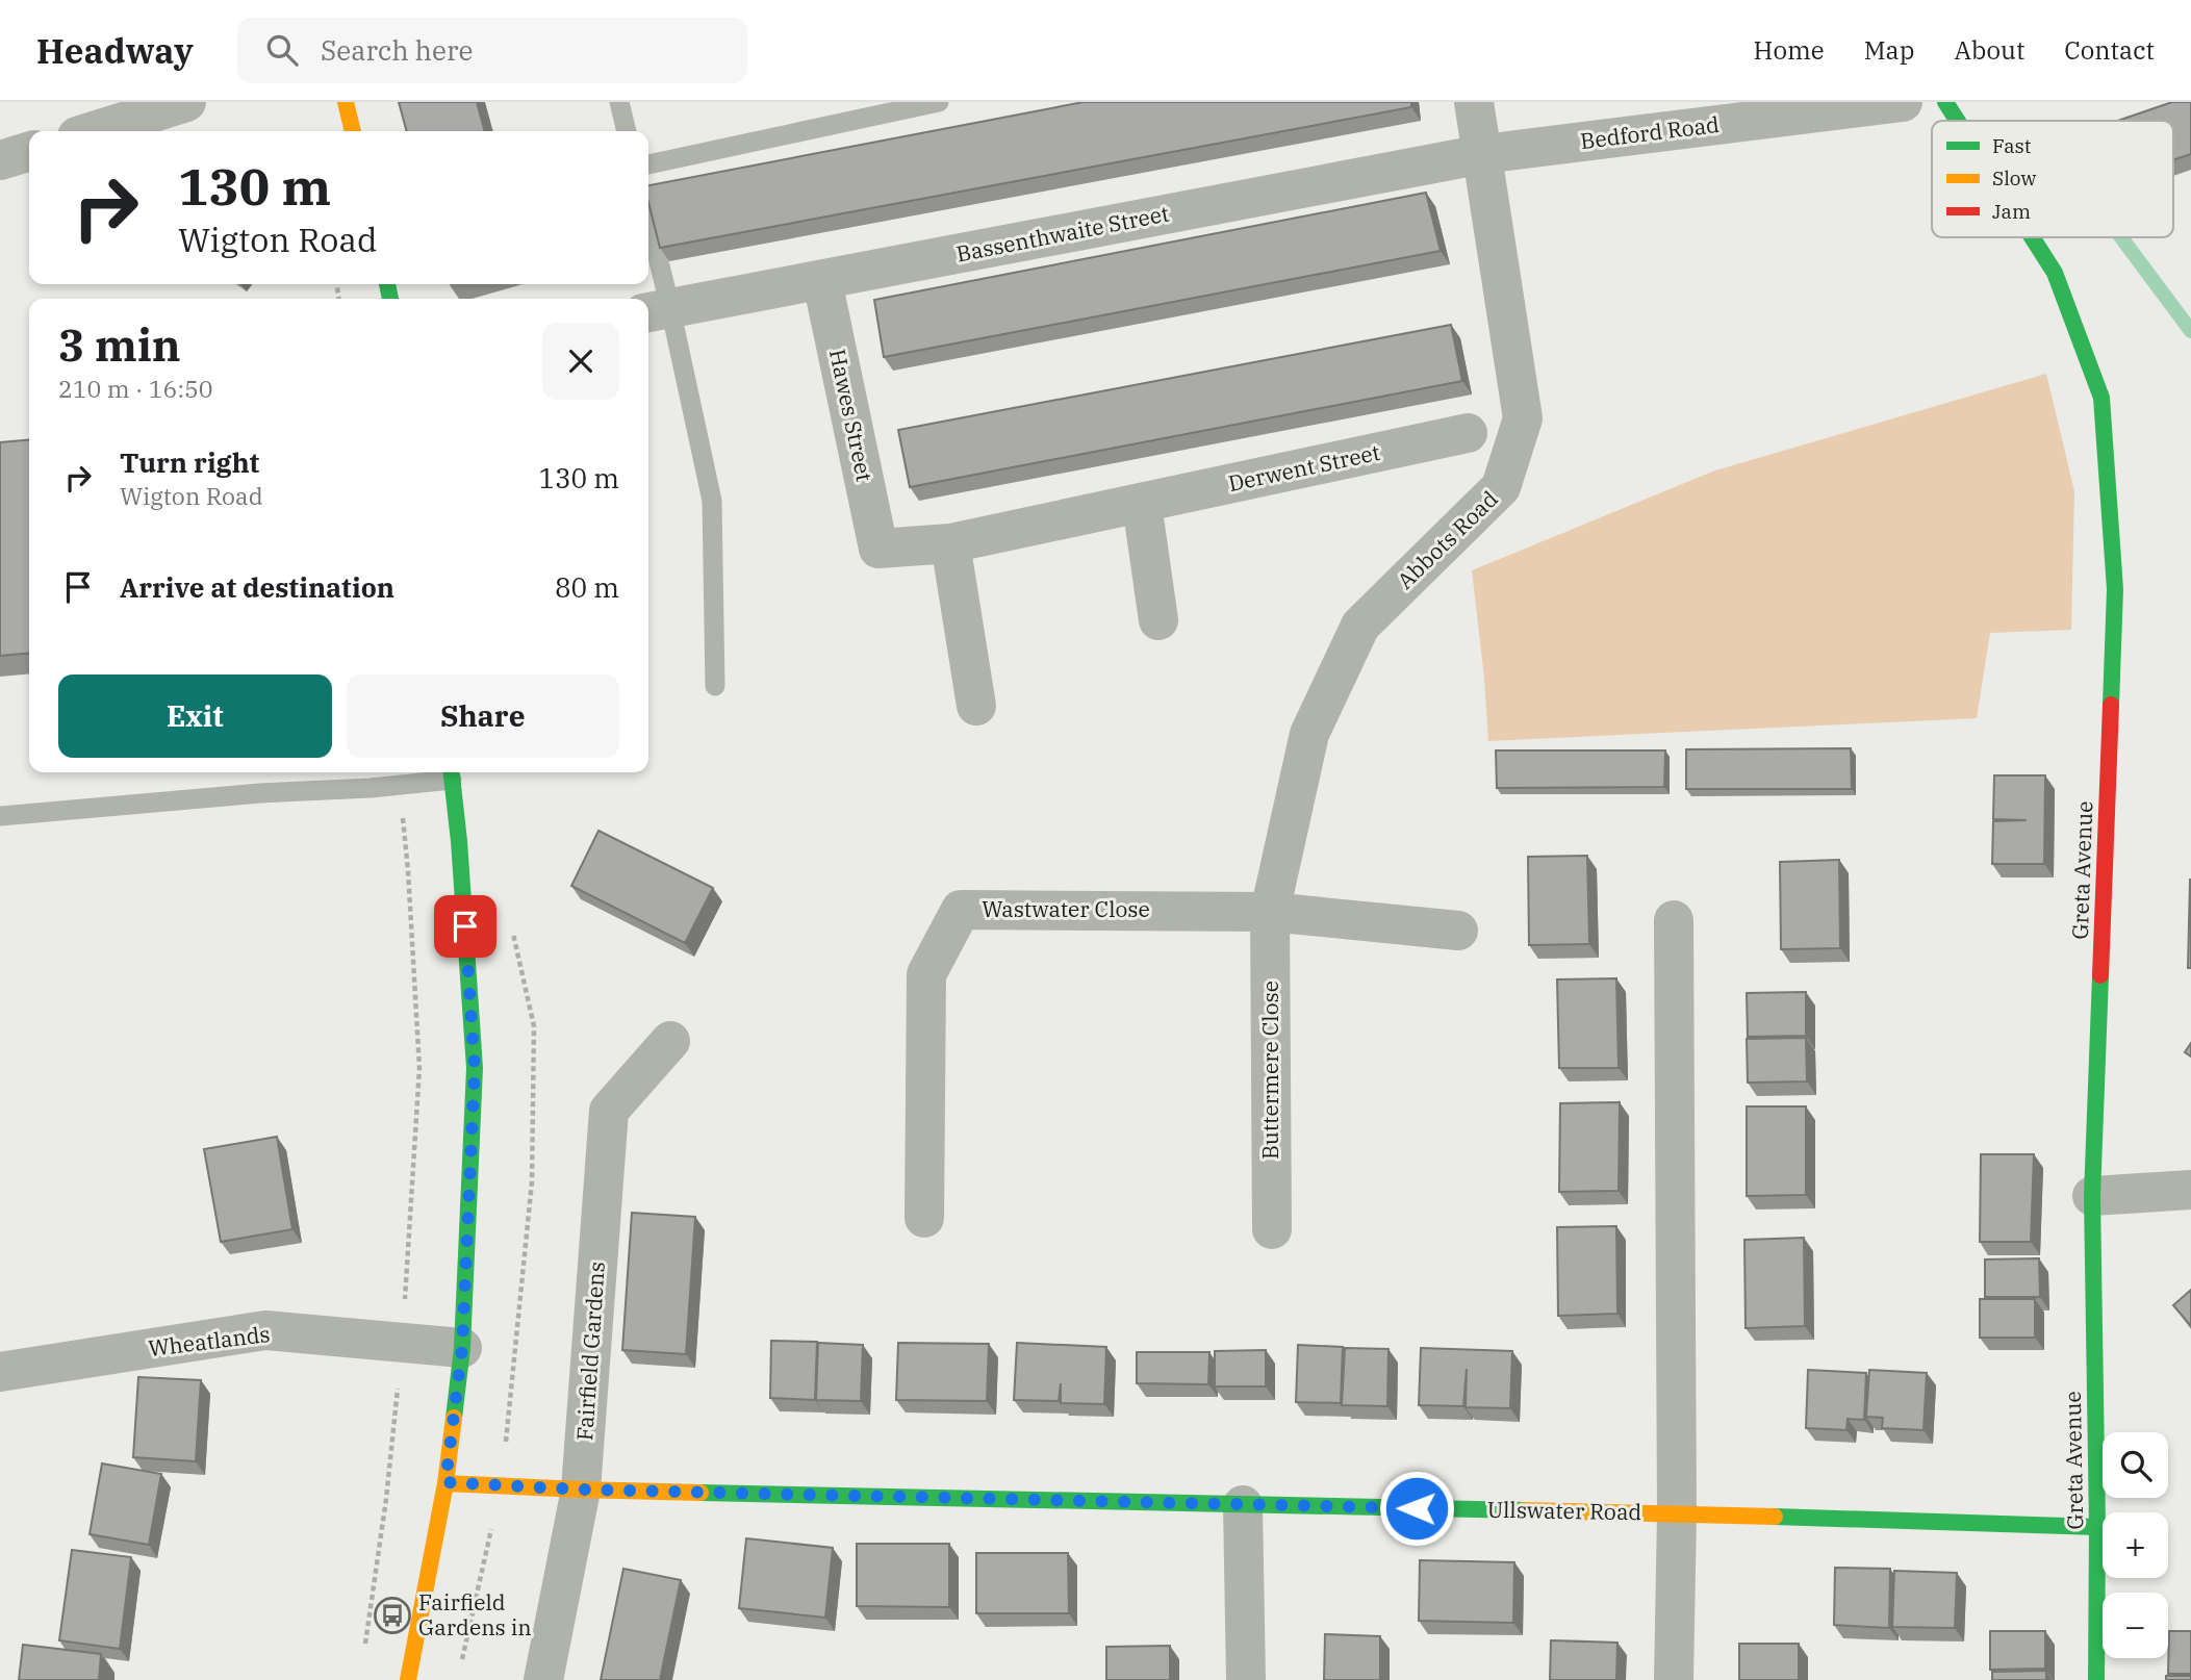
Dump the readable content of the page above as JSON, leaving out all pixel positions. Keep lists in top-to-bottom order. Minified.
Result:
{"streets":{"street":["Bedford Road","Bassenthwaite Street","Hawes Street","Derwent Street","Abbots Road","Greta Avenue","Wastwater Close","Buttermere Close","Wheatlands","Fairfield Gardens","Ullswater Road"]},"crossings":[["Bedford Road","Bassenthwaite Street"],["Bedford Road","Abbots Road"],["Bassenthwaite Street","Hawes Street"],["Bassenthwaite Street","Abbots Road"],["Hawes Street","Derwent Street"],["Abbots Road","Wastwater Close"],["Abbots Road","Buttermere Close"],["Greta Avenue","Ullswater Road"],["Wastwater Close","Buttermere Close"],["Fairfield Gardens","Ullswater Road"]],"places":{"bus stop":["Fairfield Gardens in"]},"legend":["Fast","Slow","Jam"],"page":{"header":"Headway","search":"Search here","nav":["Home","Map","About","Contact"],"turn":["130 m","Wigton Road"],"heading":["3 min","210 m · 16:50"],"list":[{"name":"Turn right","note":"Wigton Road","value":"130 m"},{"name":"Arrive at destination","value":"80 m"}],"buttons":["Exit","Share"],"map_buttons":["+","−"]}}
